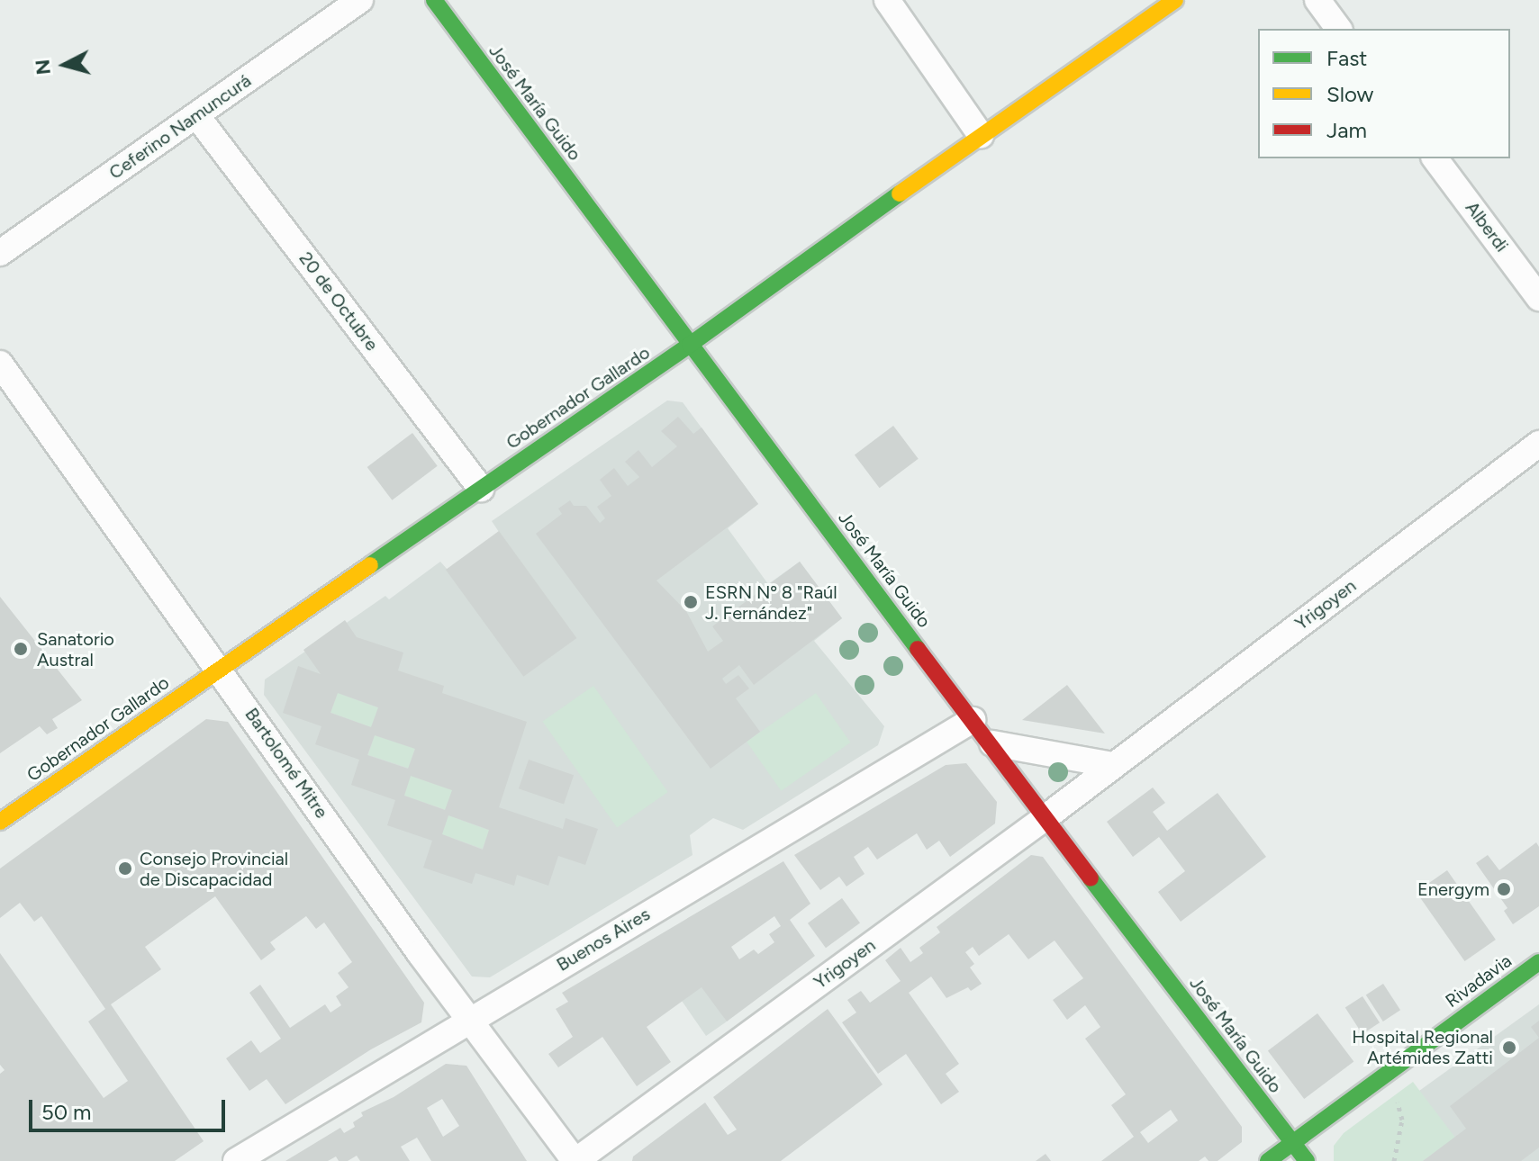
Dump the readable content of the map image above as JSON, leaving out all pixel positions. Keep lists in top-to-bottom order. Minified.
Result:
{"streets":{"main road":["José María Guido","Gobernador Gallardo","Rivadavia"],"street":["Ceferino Namuncurá","Alberdi","20 de Octubre","Yrigoyen","Bartolomé Mitre","Buenos Aires"]},"crossings":[["José María Guido","Gobernador Gallardo"],["José María Guido","Yrigoyen"],["José María Guido","Buenos Aires"],["José María Guido","Rivadavia"],["Ceferino Namuncurá","20 de Octubre"],["20 de Octubre","Gobernador Gallardo"],["Gobernador Gallardo","Bartolomé Mitre"],["Yrigoyen","Bartolomé Mitre"],["Bartolomé Mitre","Buenos Aires"]],"places":["ESRN Nº 8 \"Raúl J. Fernández\"","Sanatorio Austral","Consejo Provincial de Discapacidad","Energym","Hospital Regional Artémides Zatti"],"legend":["Fast","Slow","Jam"],"scale_bar":"50 m","north":"left"}
